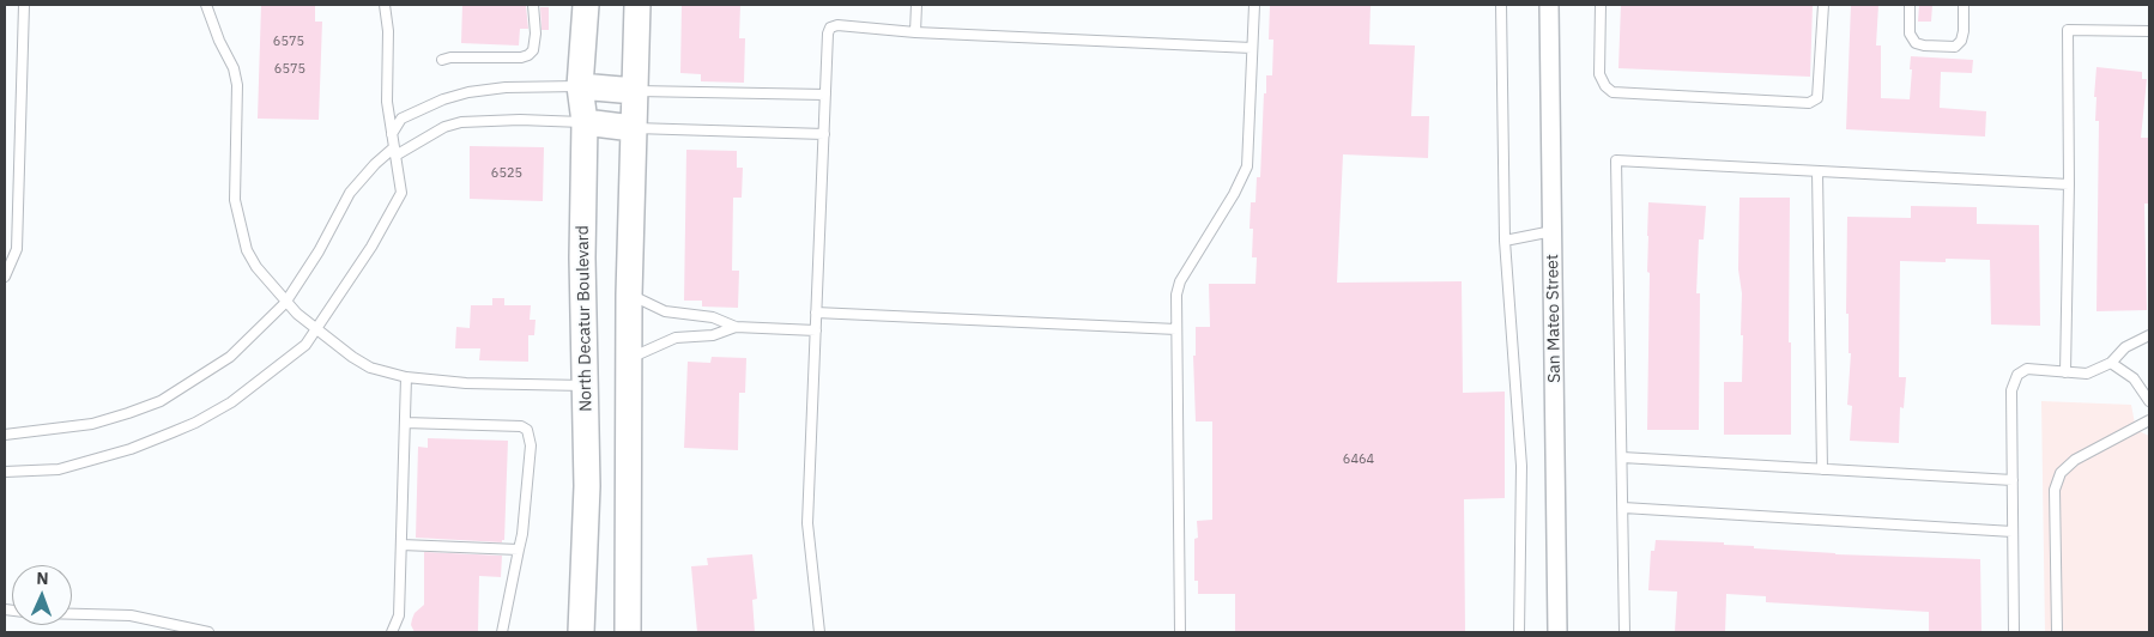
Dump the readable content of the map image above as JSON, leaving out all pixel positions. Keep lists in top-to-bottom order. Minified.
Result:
{"streets":{"main road":["North Decatur Boulevard"],"street":["San Mateo Street"]},"house_numbers":["6575","6575","6525","6464"],"north":"top"}
